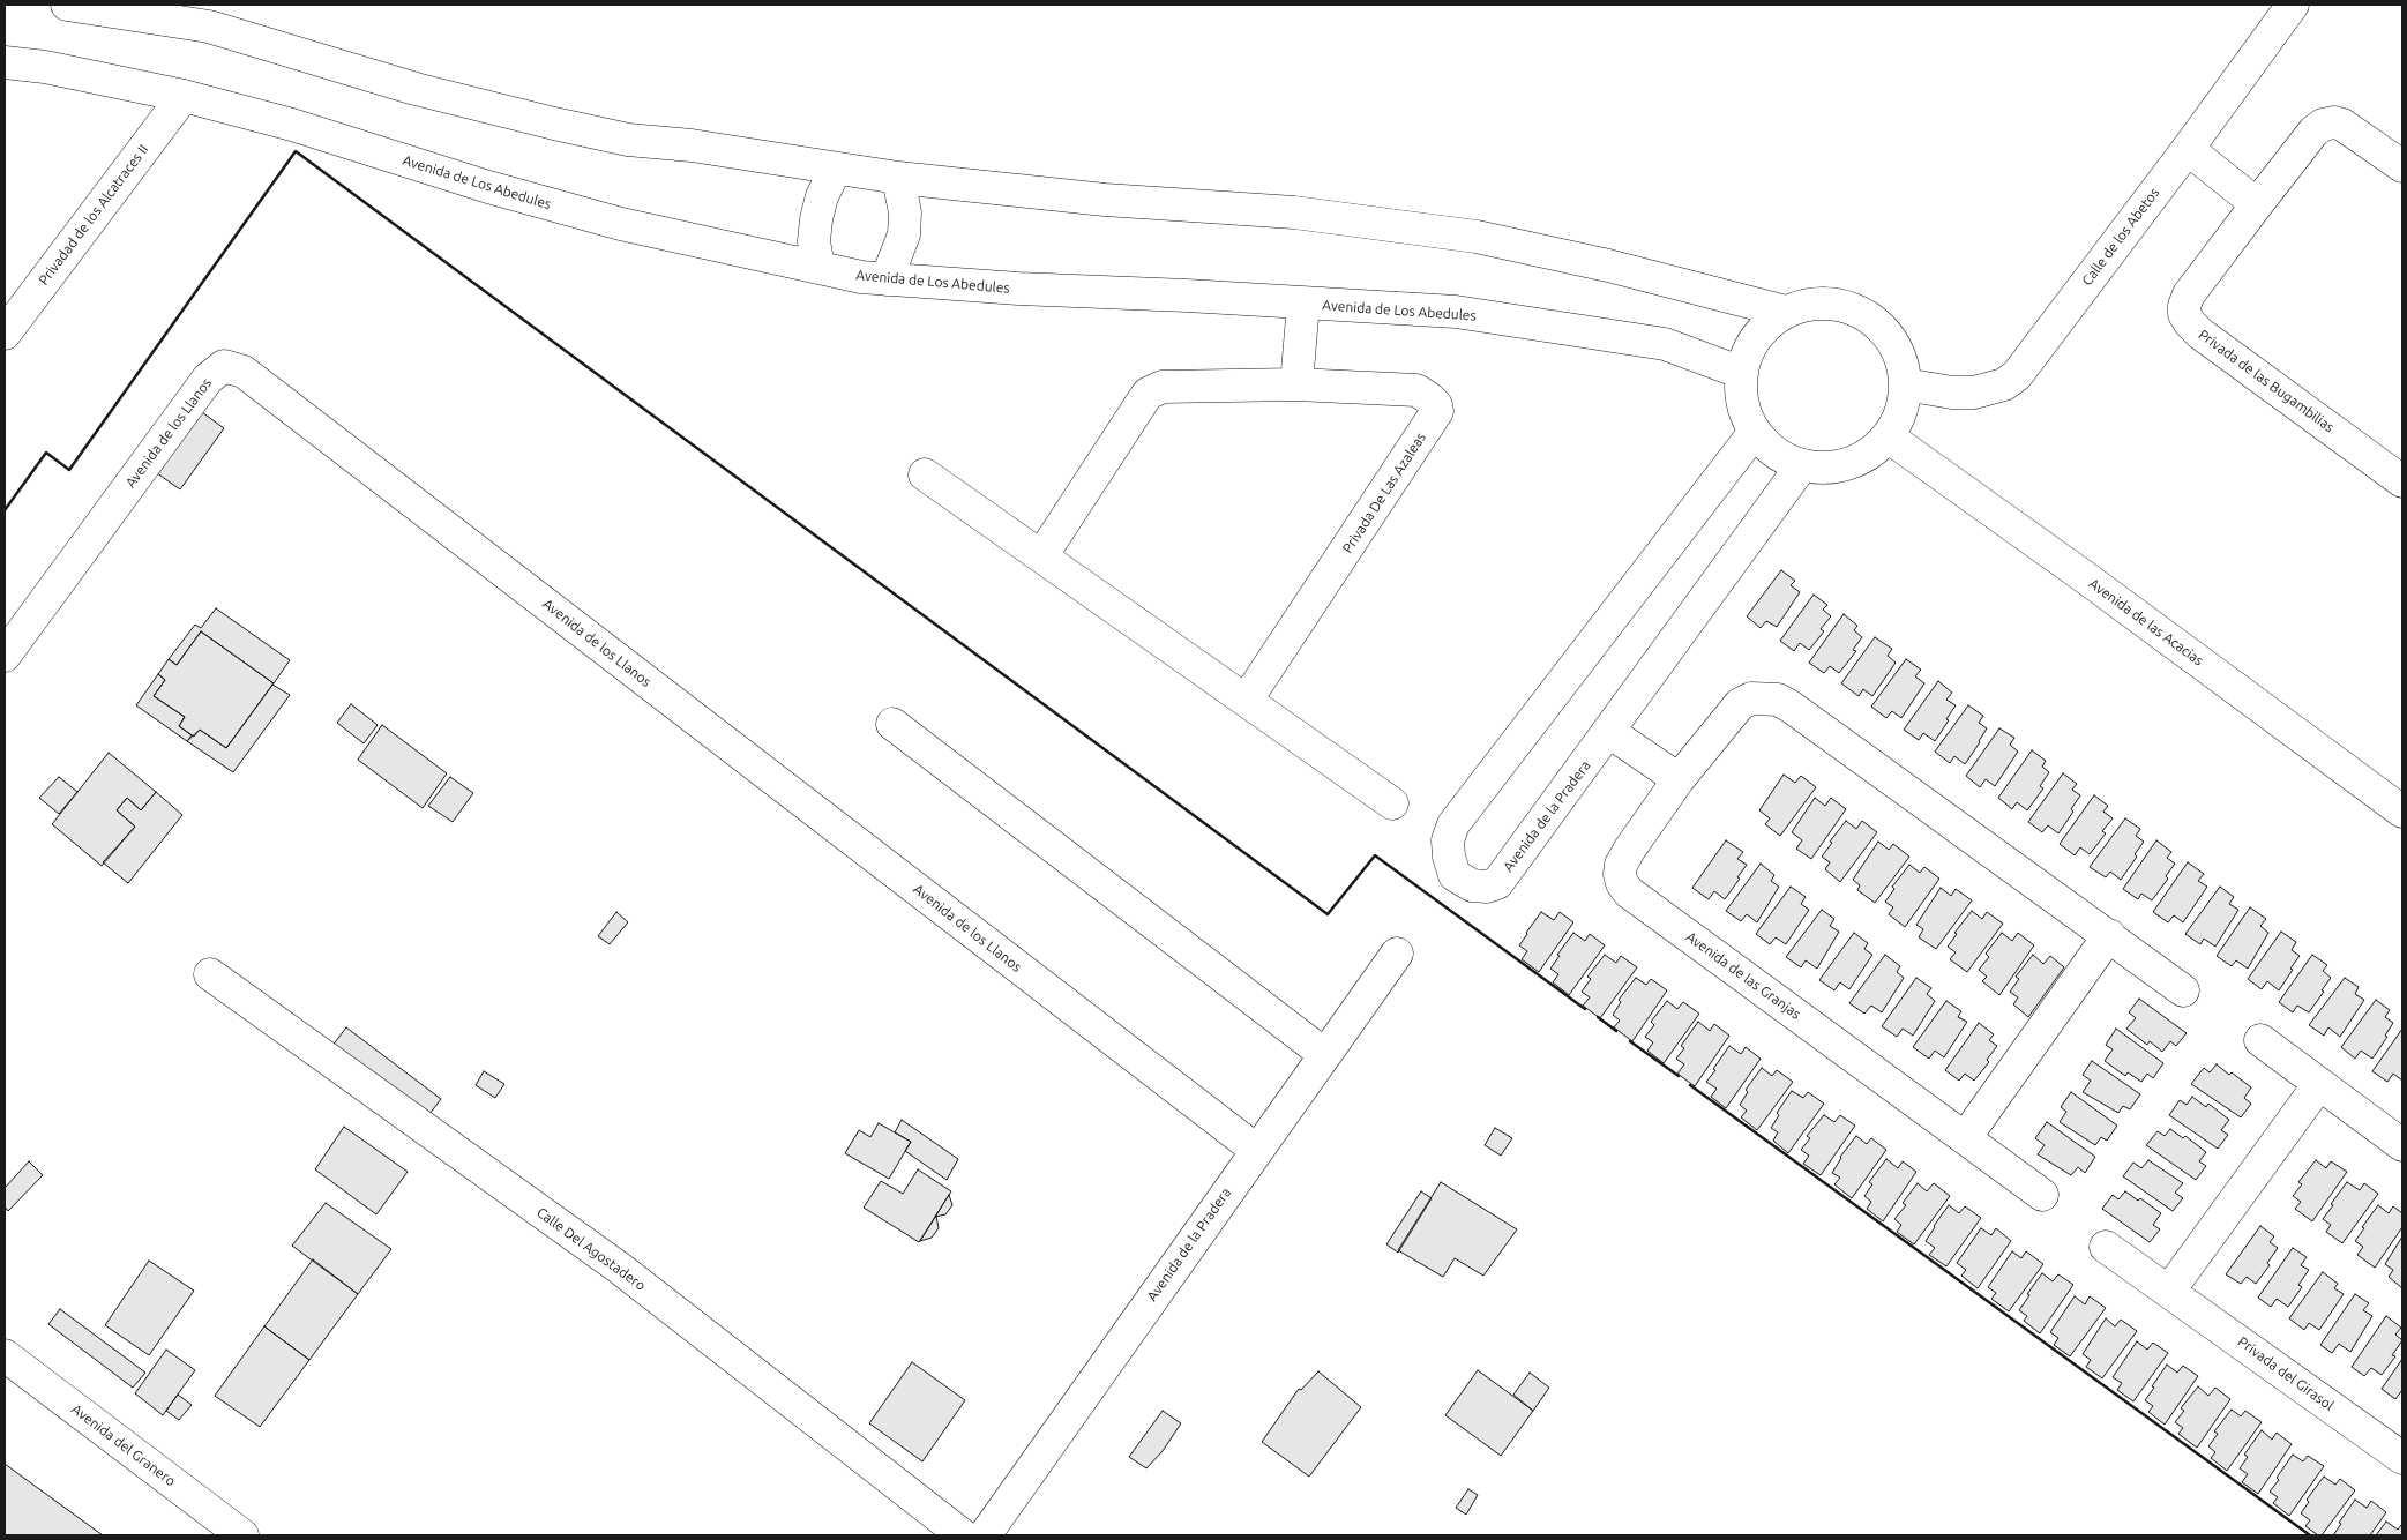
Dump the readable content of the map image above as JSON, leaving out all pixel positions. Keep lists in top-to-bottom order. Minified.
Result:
{"streets":{"street":["Avenida de Los Abedules","Privadad de los Alcatraces II","Calle de los Abetos","Privada de las Bugambilias","Avenida de los Llanos","Privada De Las Azaleas","Avenida de las Acacias","Avenida de la Pradera","Avenida de las Granjas","Calle Del Agostadero","Privada del Girasol","Avenida del Granero"]},"crossings":[["Avenida de Los Abedules","Privadad de los Alcatraces II"],["Avenida de Los Abedules","Calle de los Abetos"],["Avenida de Los Abedules","Avenida de las Acacias"],["Avenida de Los Abedules","Avenida de la Pradera"],["Calle de los Abetos","Avenida de las Acacias"],["Calle de los Abetos","Avenida de la Pradera"],["Avenida de los Llanos","Avenida de la Pradera"],["Avenida de las Acacias","Avenida de la Pradera"]]}
